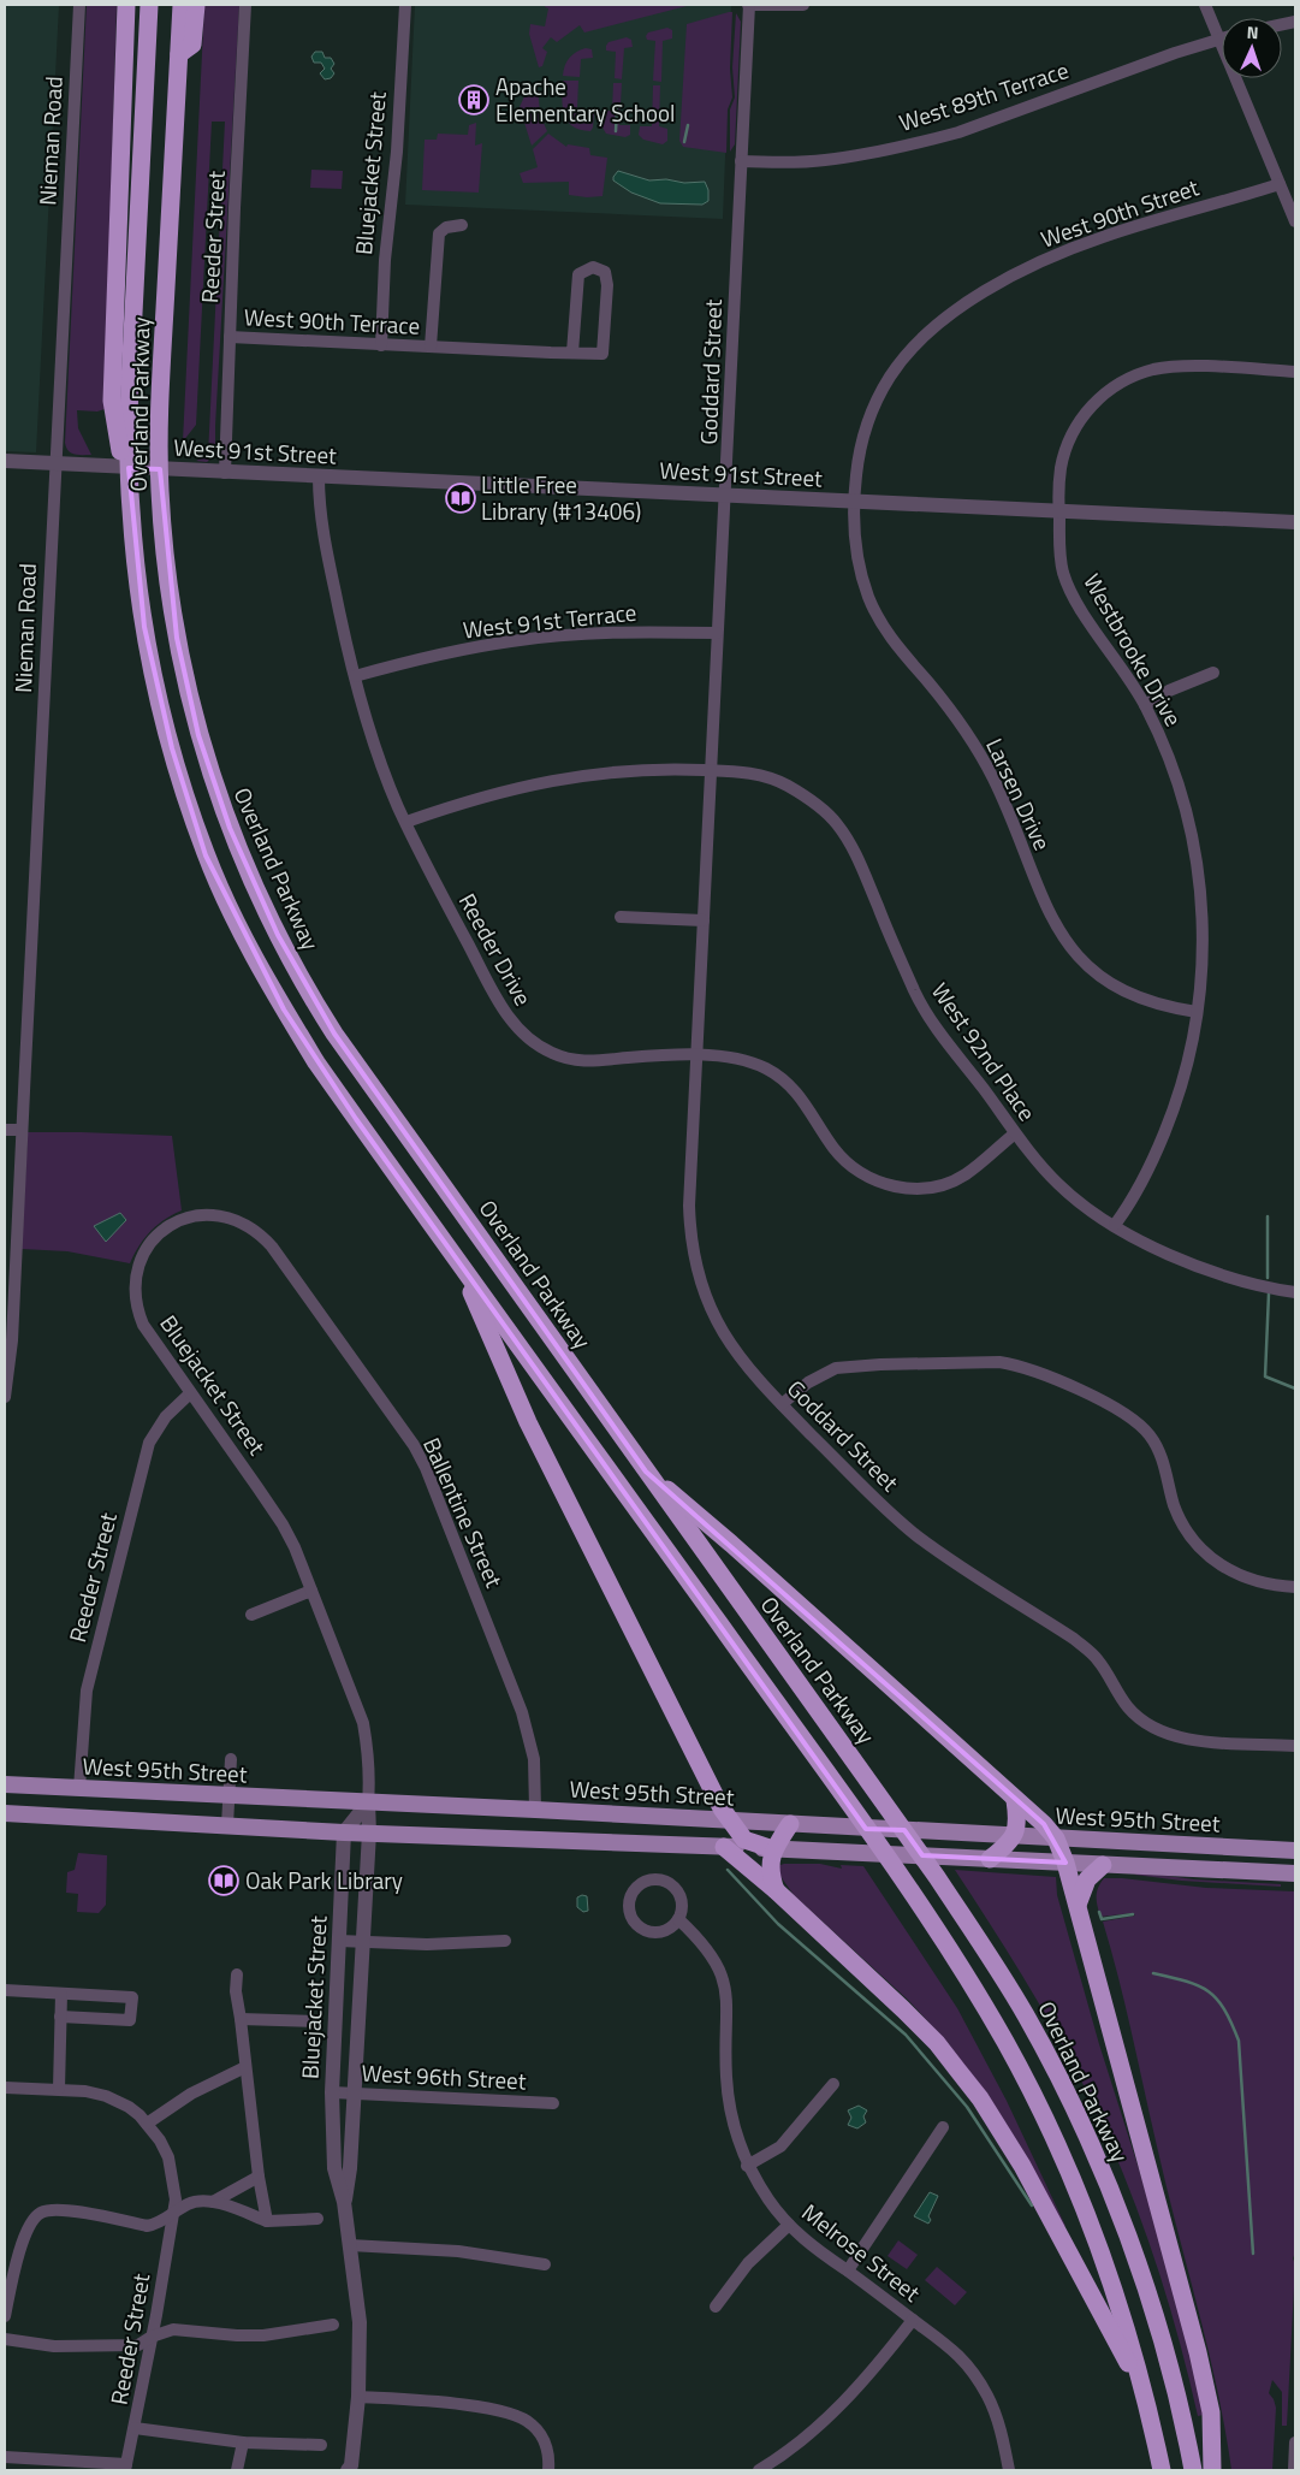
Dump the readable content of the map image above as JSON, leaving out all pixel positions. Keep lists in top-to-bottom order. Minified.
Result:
{"streets":{"highway":["Overland Parkway"],"main road":["West 95th Street"],"street":["West 89th Terrace","Nieman Road","Bluejacket Street","West 90th Street","Reeder Street","West 90th Terrace","Goddard Street","West 91st Street","West 91st Terrace","Westbrooke Drive","Larsen Drive","Reeder Drive","West 92nd Place","Ballentine Street","West 96th Street","Melrose Street"]},"crossings":[["West 89th Terrace","Goddard Street"],["Nieman Road","West 91st Street"],["Bluejacket Street","Reeder Street"],["Bluejacket Street","West 90th Terrace"],["Bluejacket Street","Ballentine Street"],["Bluejacket Street","West 95th Street"],["Bluejacket Street","West 96th Street"],["West 90th Street","West 91st Street"],["West 90th Street","Larsen Drive"],["Reeder Street","West 90th Terrace"],["Reeder Street","West 91st Street"],["Reeder Street","West 95th Street"],["Goddard Street","West 91st Street"],["Goddard Street","West 91st Terrace"],["Goddard Street","Reeder Drive"],["Goddard Street","West 92nd Place"],["West 91st Street","Westbrooke Drive"],["West 91st Street","Larsen Drive"],["West 91st Street","Reeder Drive"],["West 91st Terrace","Reeder Drive"],["Westbrooke Drive","Larsen Drive"],["Westbrooke Drive","West 92nd Place"],["Reeder Drive","West 92nd Place"],["Ballentine Street","West 95th Street"]],"places":{"building":["Apache Elementary School"],"library":["Little Free Library (#13406)","Oak Park Library"]},"north":"top"}
